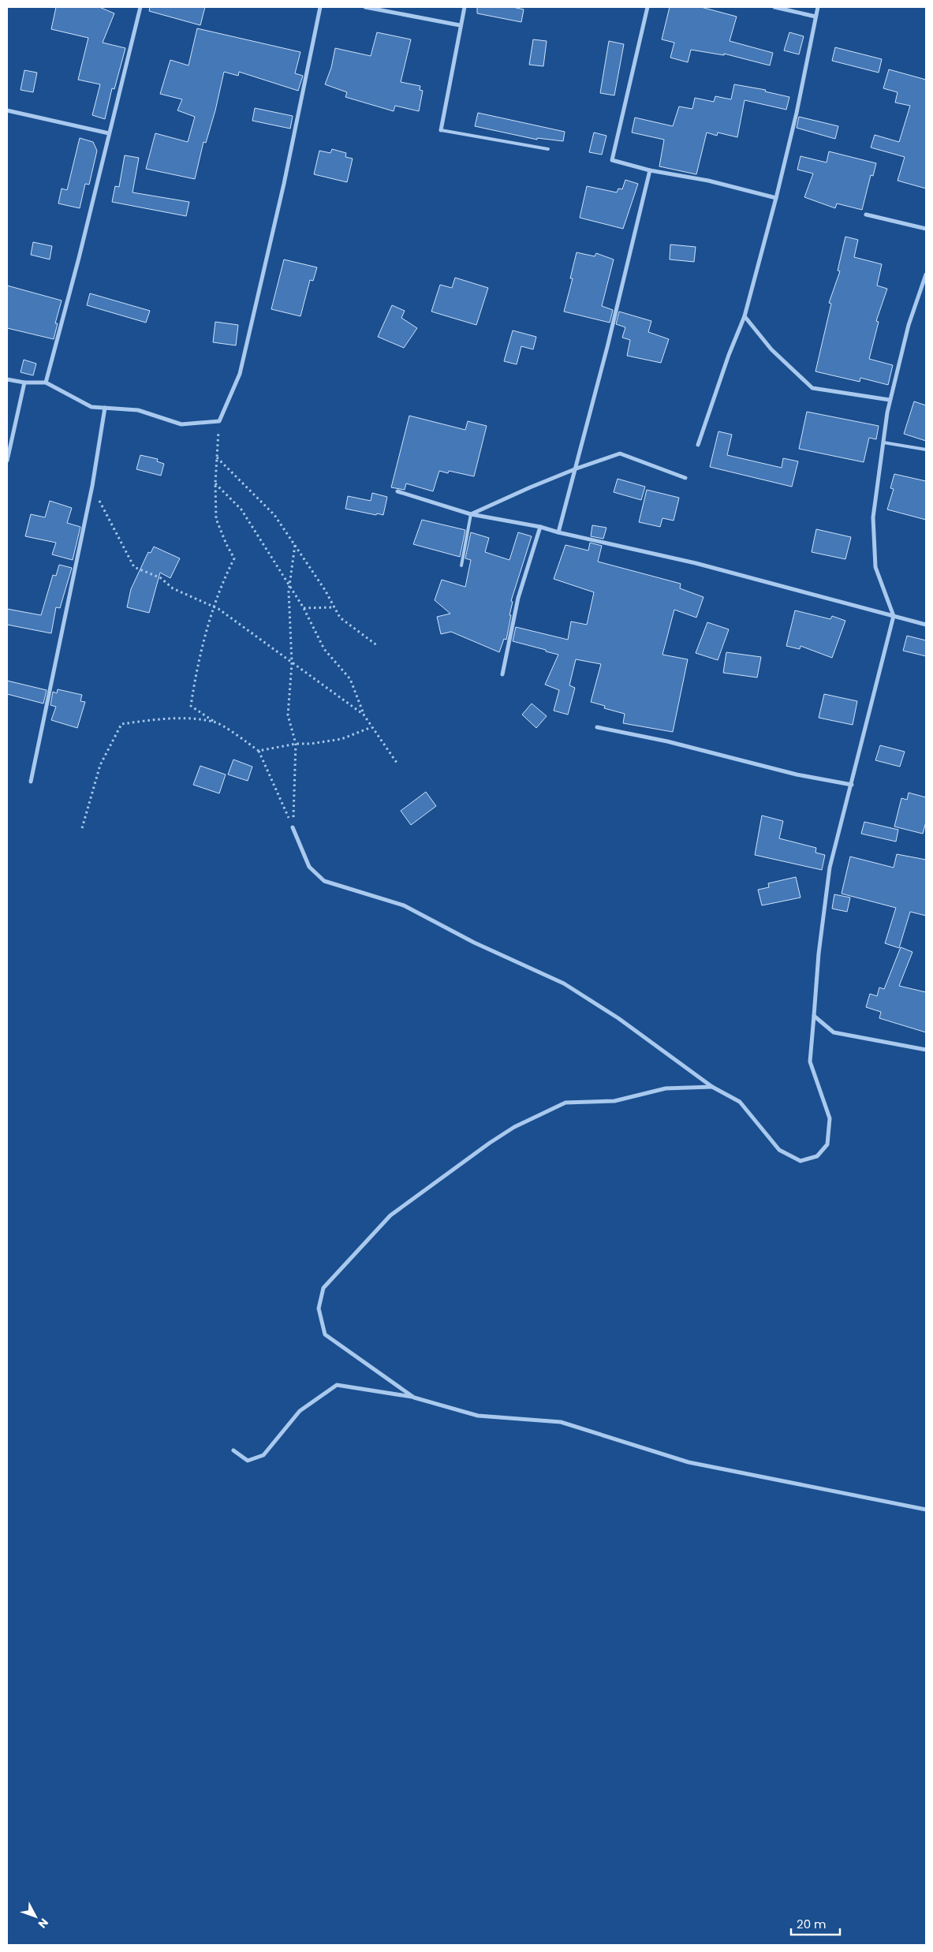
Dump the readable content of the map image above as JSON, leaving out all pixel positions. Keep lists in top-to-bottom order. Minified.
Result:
{"scale_bar":"20 m","north":"bottom right"}
